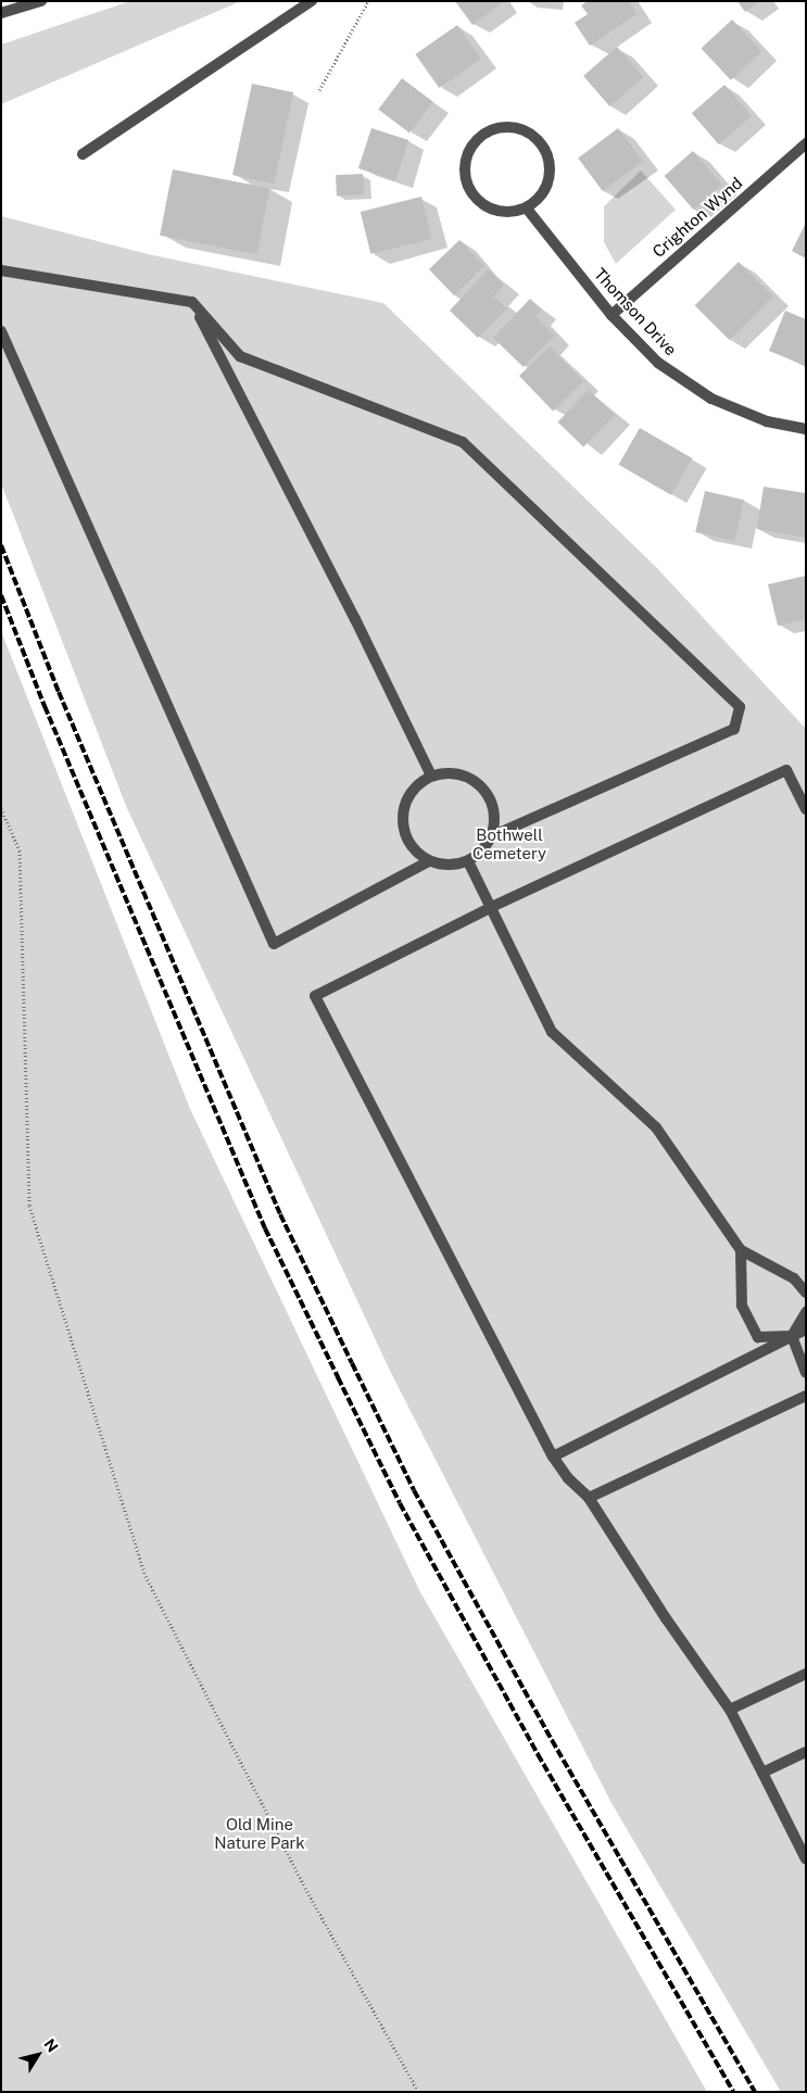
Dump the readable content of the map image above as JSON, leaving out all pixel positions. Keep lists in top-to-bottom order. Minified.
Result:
{"streets":{"street":["Crighton Wynd","Thomson Drive"]},"crossings":[["Crighton Wynd","Thomson Drive"]],"parks":["Bothwell Cemetery","Old Mine Nature Park"],"north":"top right"}
